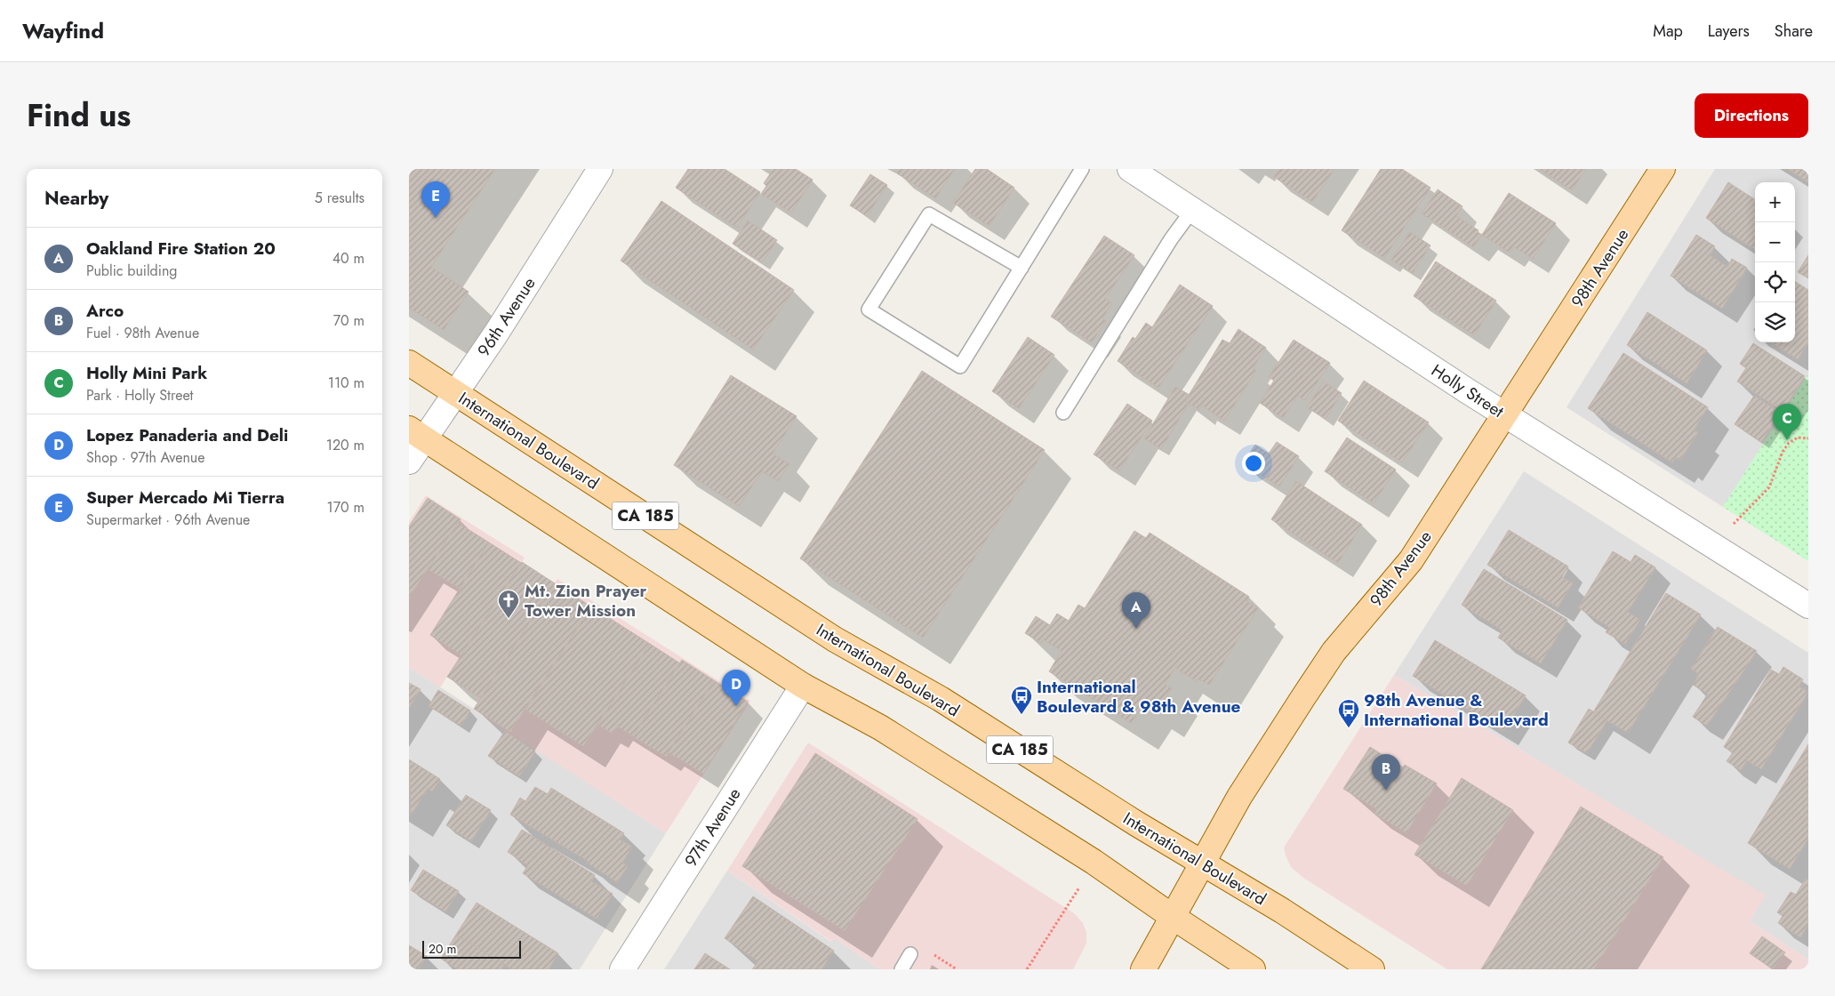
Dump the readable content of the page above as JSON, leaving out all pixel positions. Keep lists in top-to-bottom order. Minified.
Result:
{"streets":{"main road":["98th Avenue","International Boulevard","CA 185"],"street":["96th Avenue","Holly Street","97th Avenue"]},"crossings":[["98th Avenue","Holly Street"],["98th Avenue","International Boulevard"],["96th Avenue","International Boulevard"]],"places":{"church":["Mt. Zion Prayer Tower Mission"],"bus stop":["International Boulevard & 98th Avenue","98th Avenue & International Boulevard"]},"scale_bar":"20 m","page":{"header":"Wayfind","nav":["Map","Layers","Share"],"title":"Find us","buttons":"Directions","heading":["Nearby","5 results"],"pins":["E","C","A","D","B"],"map_buttons":["+","−"],"list":[{"mark":"A","name":"Oakland Fire Station 20","note":"Public building","value":"40 m"},{"mark":"B","name":"Arco","note":"Fuel · 98th Avenue","value":"70 m"},{"mark":"C","name":"Holly Mini Park","note":"Park · Holly Street","value":"110 m"},{"mark":"D","name":"Lopez Panaderia and Deli","note":"Shop · 97th Avenue","value":"120 m"},{"mark":"E","name":"Super Mercado Mi Tierra","note":"Supermarket · 96th Avenue","value":"170 m"}],"scale":"20 m"}}
